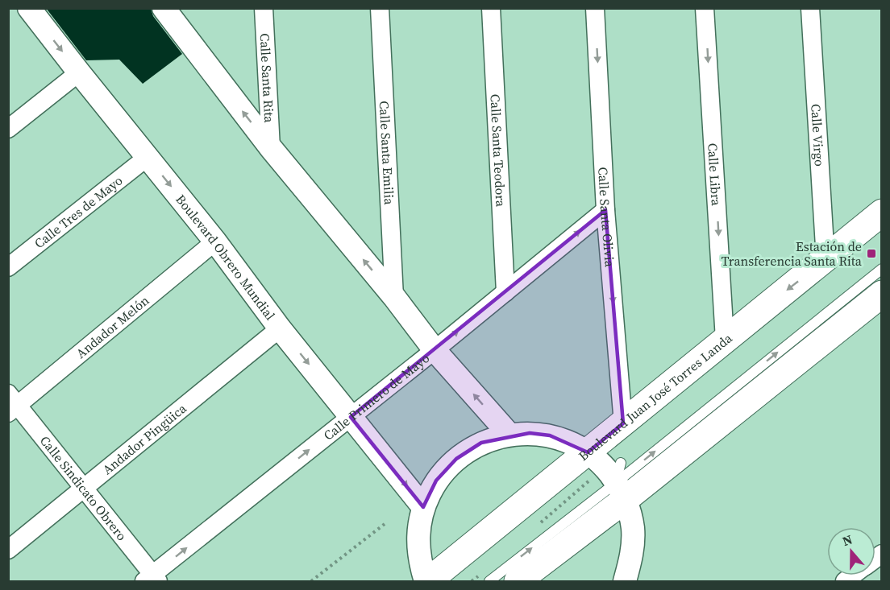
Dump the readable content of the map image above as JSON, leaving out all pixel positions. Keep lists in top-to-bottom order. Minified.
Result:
{"streets":{"main road":["Boulevard Juan José Torres Landa"],"street":["Calle Santa Rita","Calle Virgo","Calle Santa Teodora","Calle Santa Emilia","Calle Libra","Calle Tres de Mayo","Calle Santa Olivia","Boulevard Obrero Mundial","Andador Melón","Calle Primero de Mayo","Andador Pingüica","Calle Sindicato Obrero"]},"crossings":[["Calle Virgo","Boulevard Juan José Torres Landa"],["Calle Santa Teodora","Calle Primero de Mayo"],["Calle Libra","Boulevard Juan José Torres Landa"],["Calle Tres de Mayo","Boulevard Obrero Mundial"],["Calle Santa Olivia","Calle Primero de Mayo"],["Calle Santa Olivia","Boulevard Juan José Torres Landa"],["Boulevard Obrero Mundial","Andador Melón"],["Boulevard Obrero Mundial","Calle Primero de Mayo"],["Boulevard Obrero Mundial","Andador Pingüica"],["Andador Melón","Calle Sindicato Obrero"],["Calle Primero de Mayo","Calle Sindicato Obrero"],["Andador Pingüica","Calle Sindicato Obrero"]],"one_way":["Calle Libra","Calle Santa Olivia","Calle Primero de Mayo"],"places":{"transit":["Estación de Transferencia Santa Rita"]},"north":"top"}
